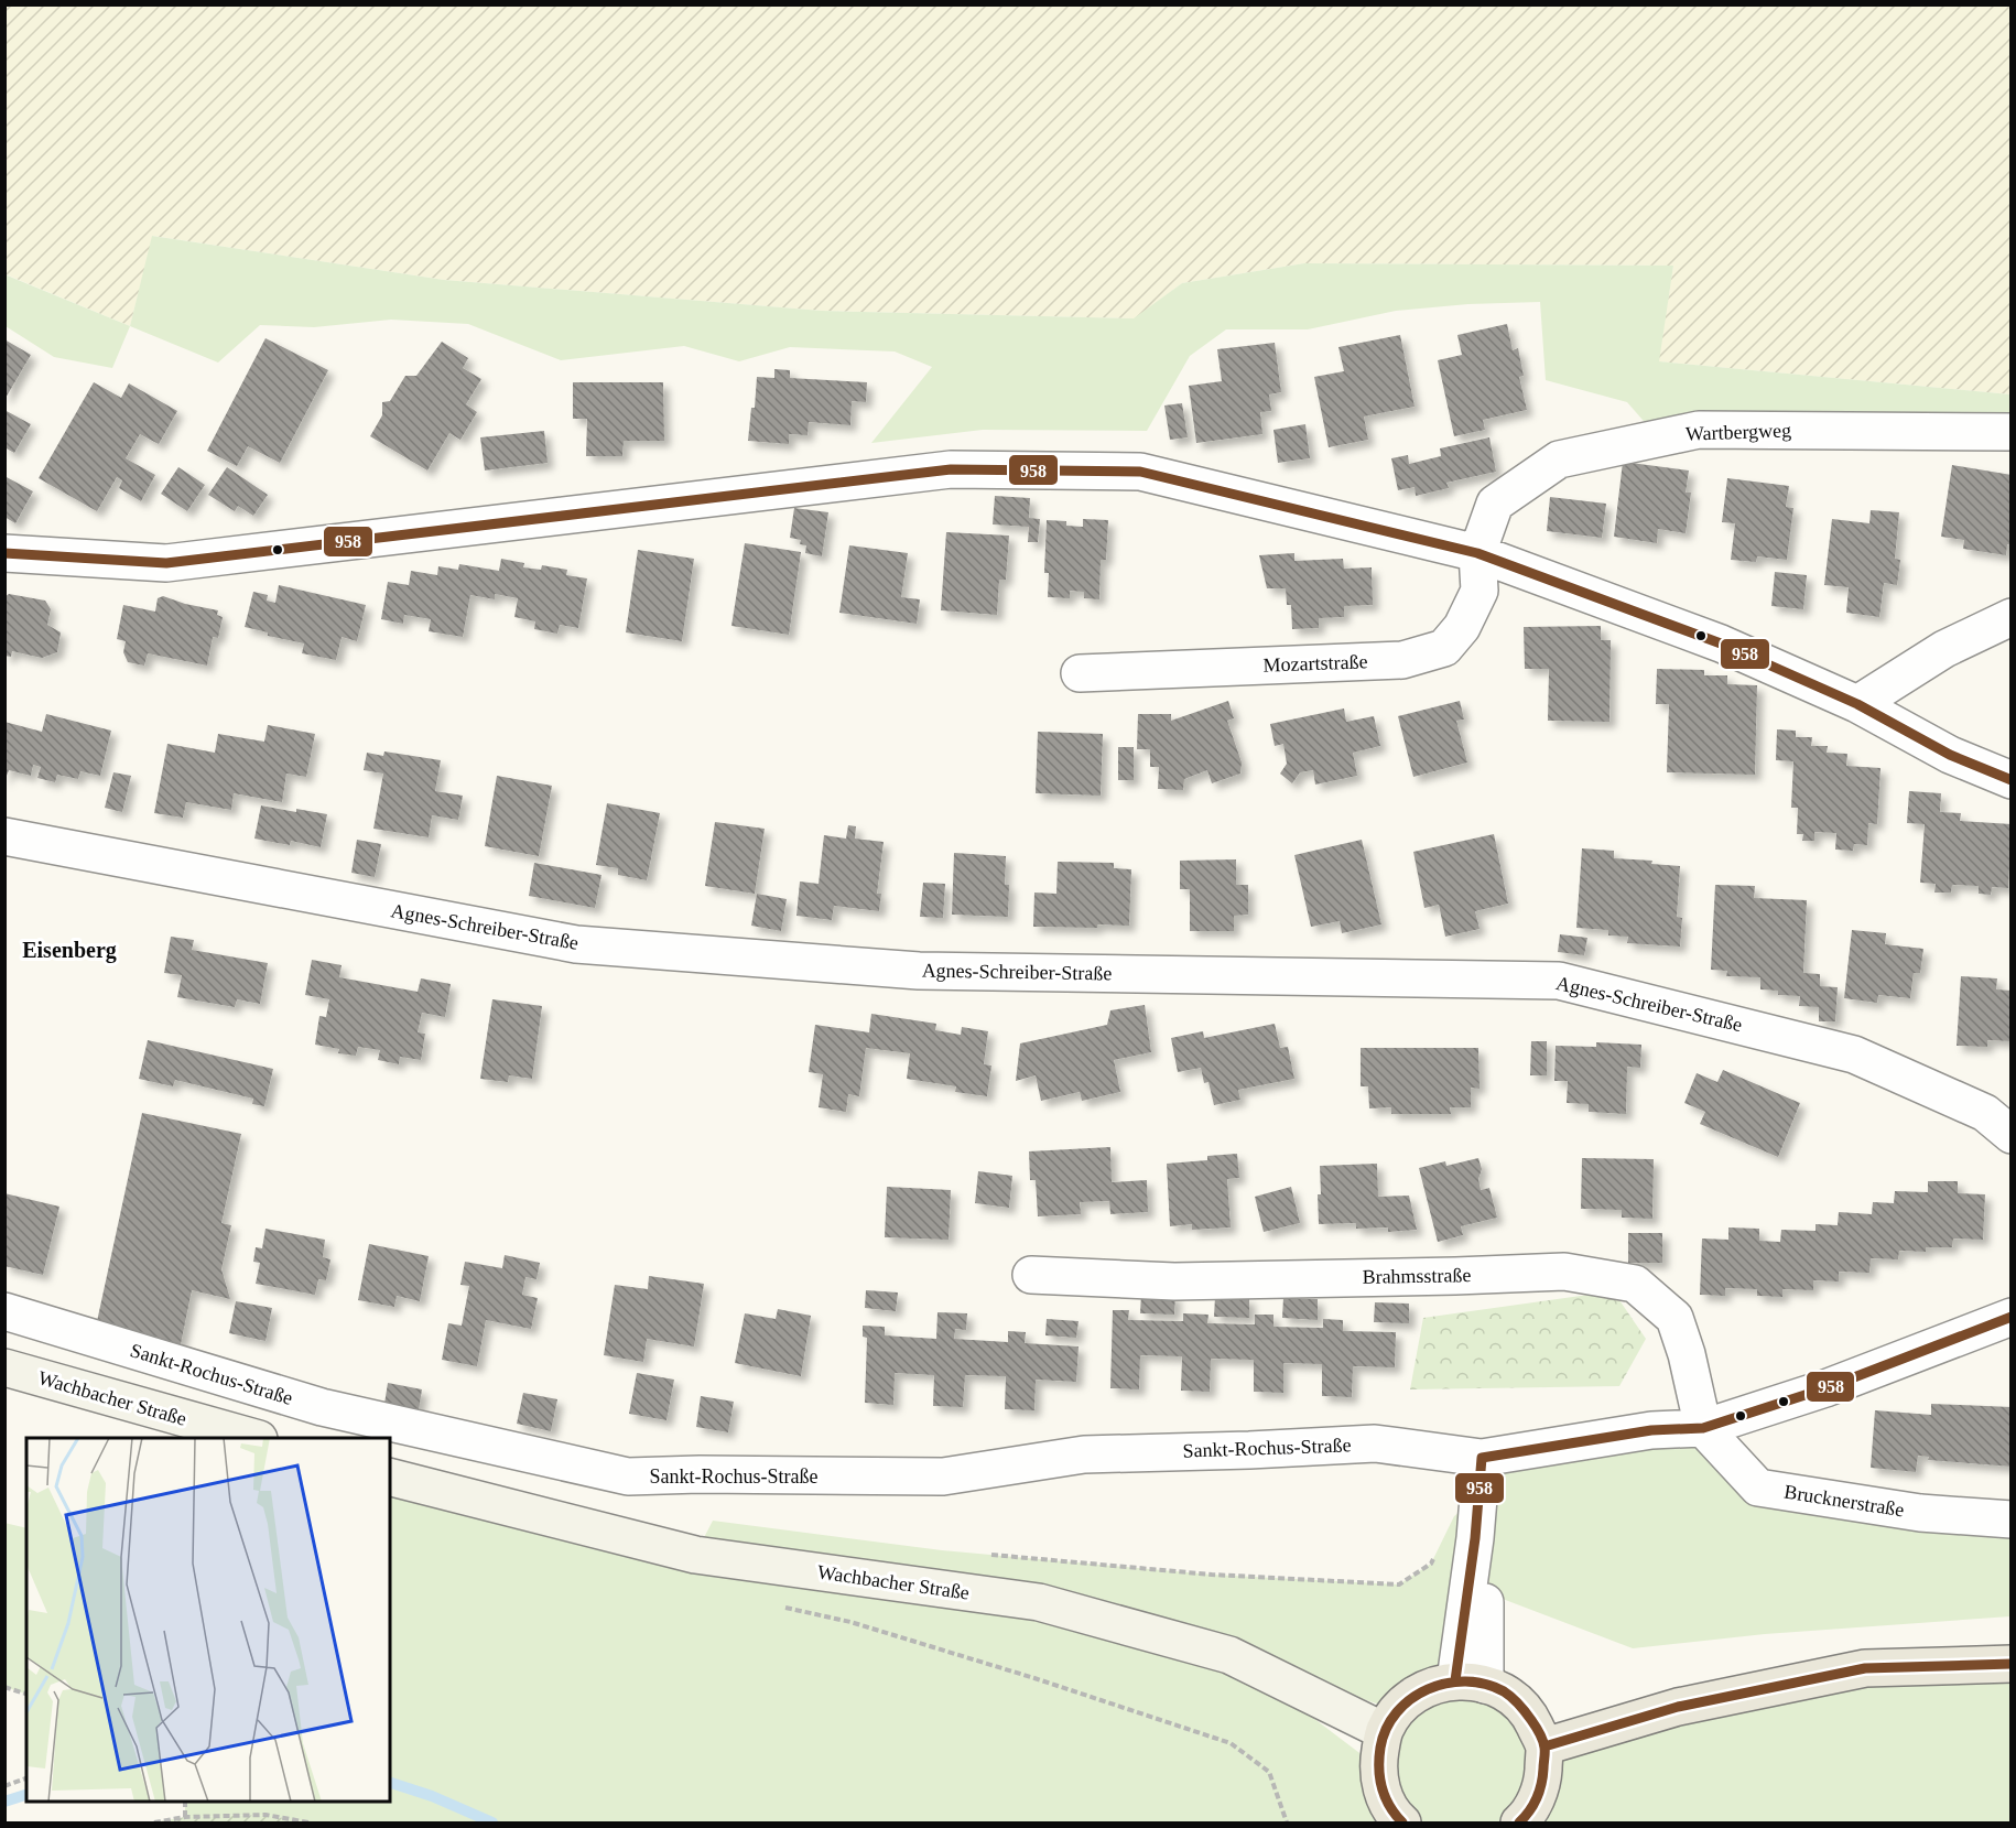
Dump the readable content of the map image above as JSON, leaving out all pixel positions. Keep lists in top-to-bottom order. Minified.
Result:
{"streets":{"street":["Wartbergweg","Mozartstraße","Agnes-Schreiber-Straße","Brahmsstraße","Sankt-Rochus-Straße","Wachbacher Straße","Brucknerstraße"]},"crossings":[["Wartbergweg","Mozartstraße"],["Brahmsstraße","Sankt-Rochus-Straße"],["Brahmsstraße","Brucknerstraße"],["Sankt-Rochus-Straße","Brucknerstraße"]],"districts":["Eisenberg"],"lines":["transit line 958"]}
